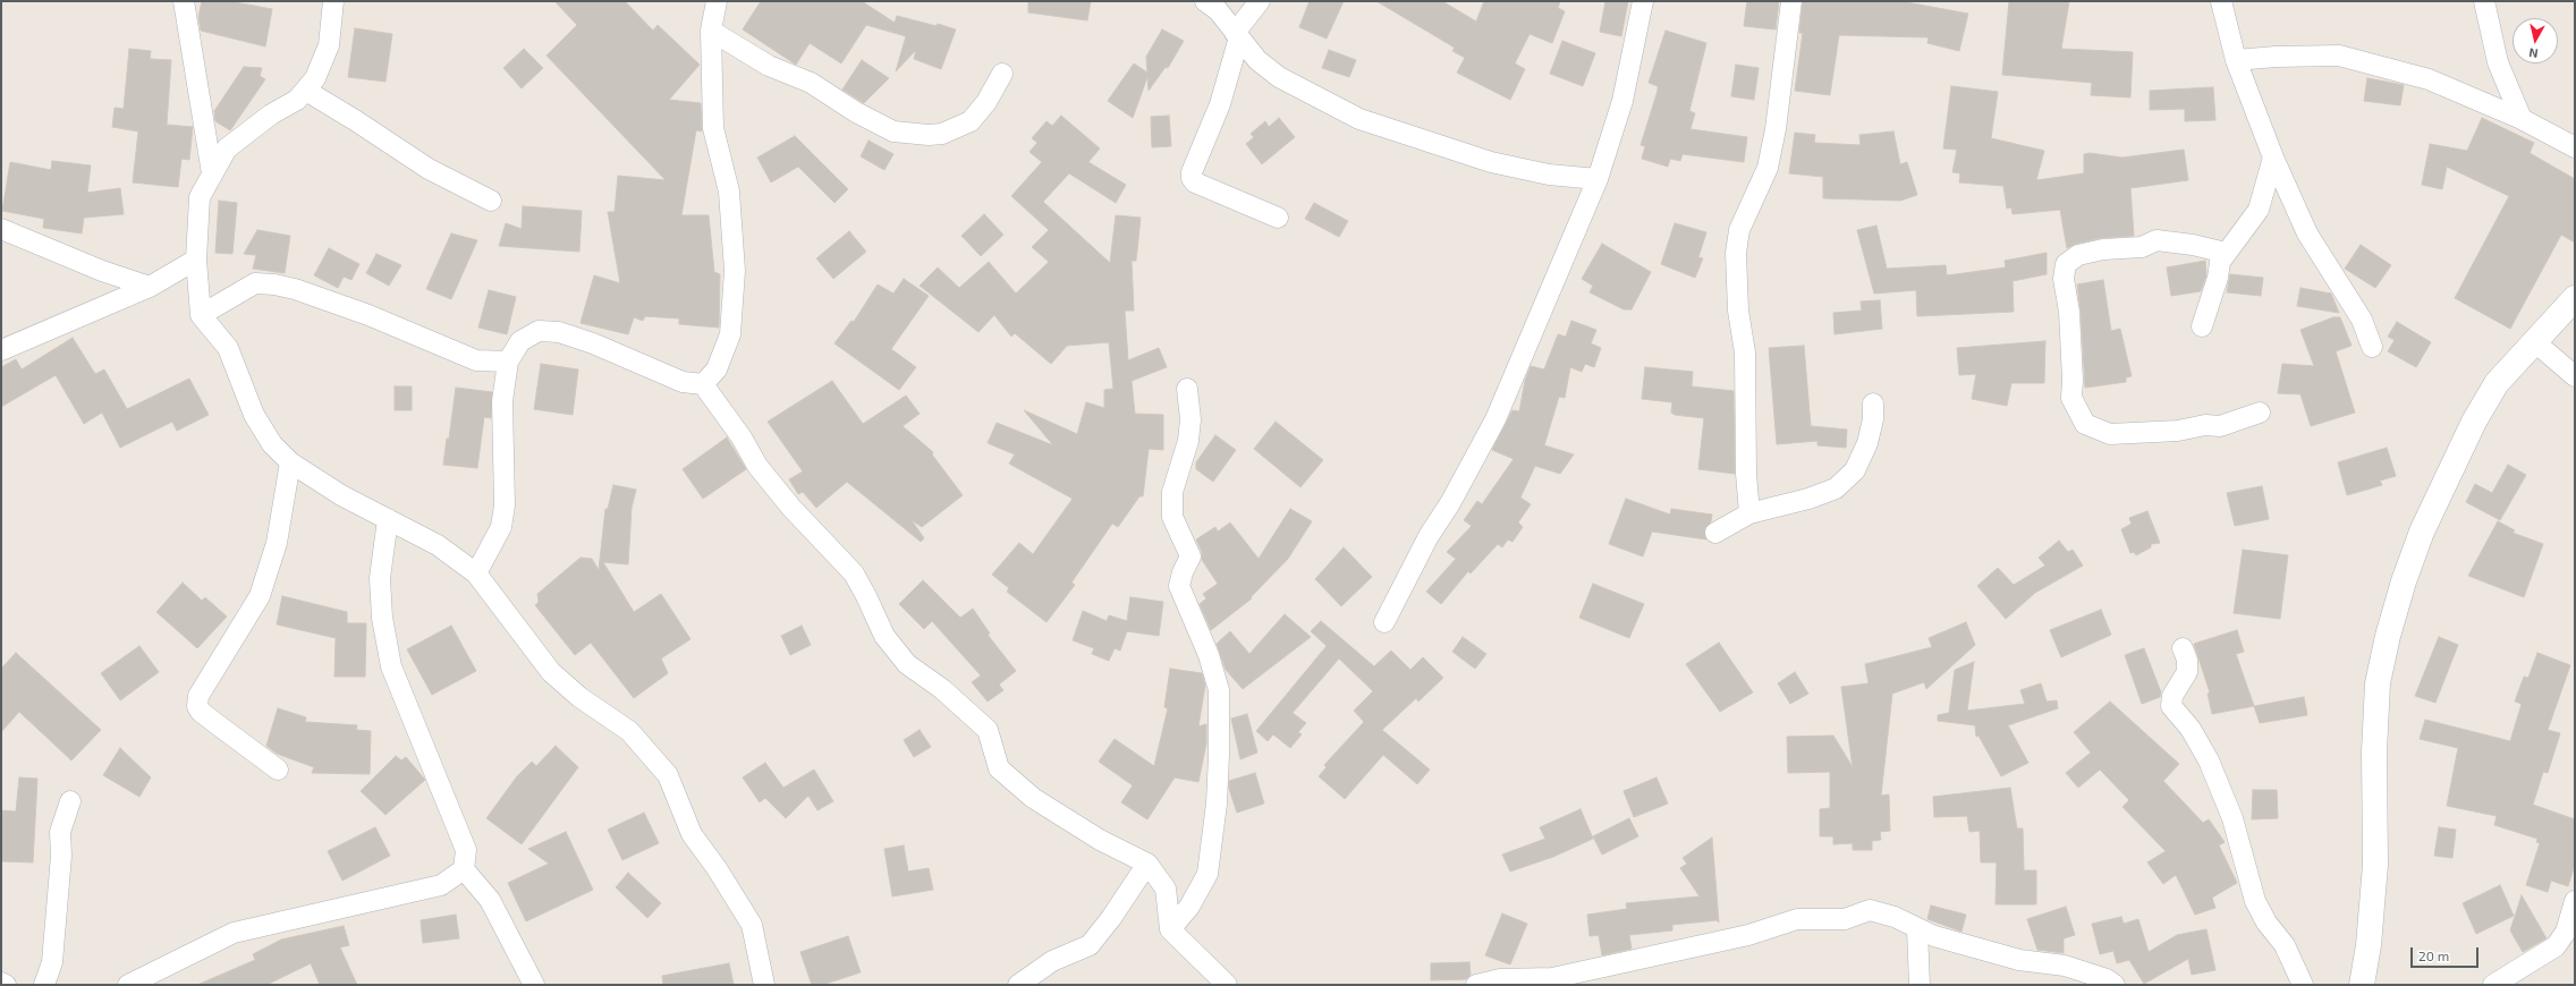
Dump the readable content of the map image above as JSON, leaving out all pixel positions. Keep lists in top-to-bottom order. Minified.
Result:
{"scale_bar":"20 m","north":"bottom"}
